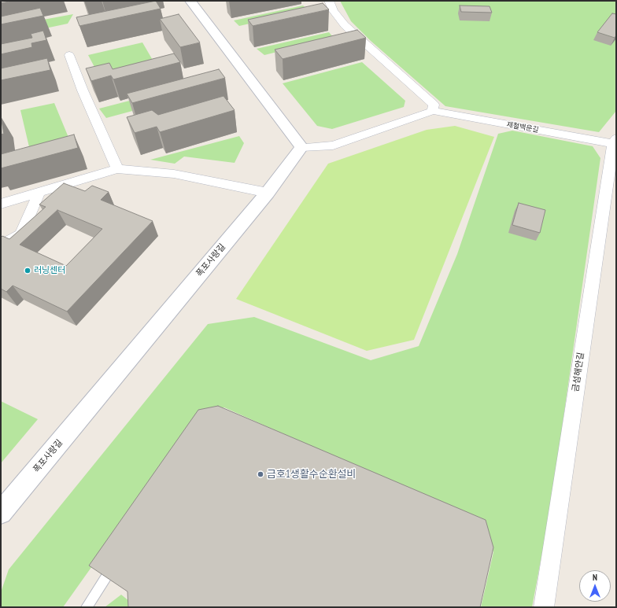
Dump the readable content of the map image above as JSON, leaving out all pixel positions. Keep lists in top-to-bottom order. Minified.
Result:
{"streets":{"street":["제철백운길","폭포사랑길","금섬해안길"]},"crossings":[["제철백운길","폭포사랑길"],["제철백운길","금섬해안길"]],"places":["러닝센터","금호1생활수순환설비"],"north":"top"}
